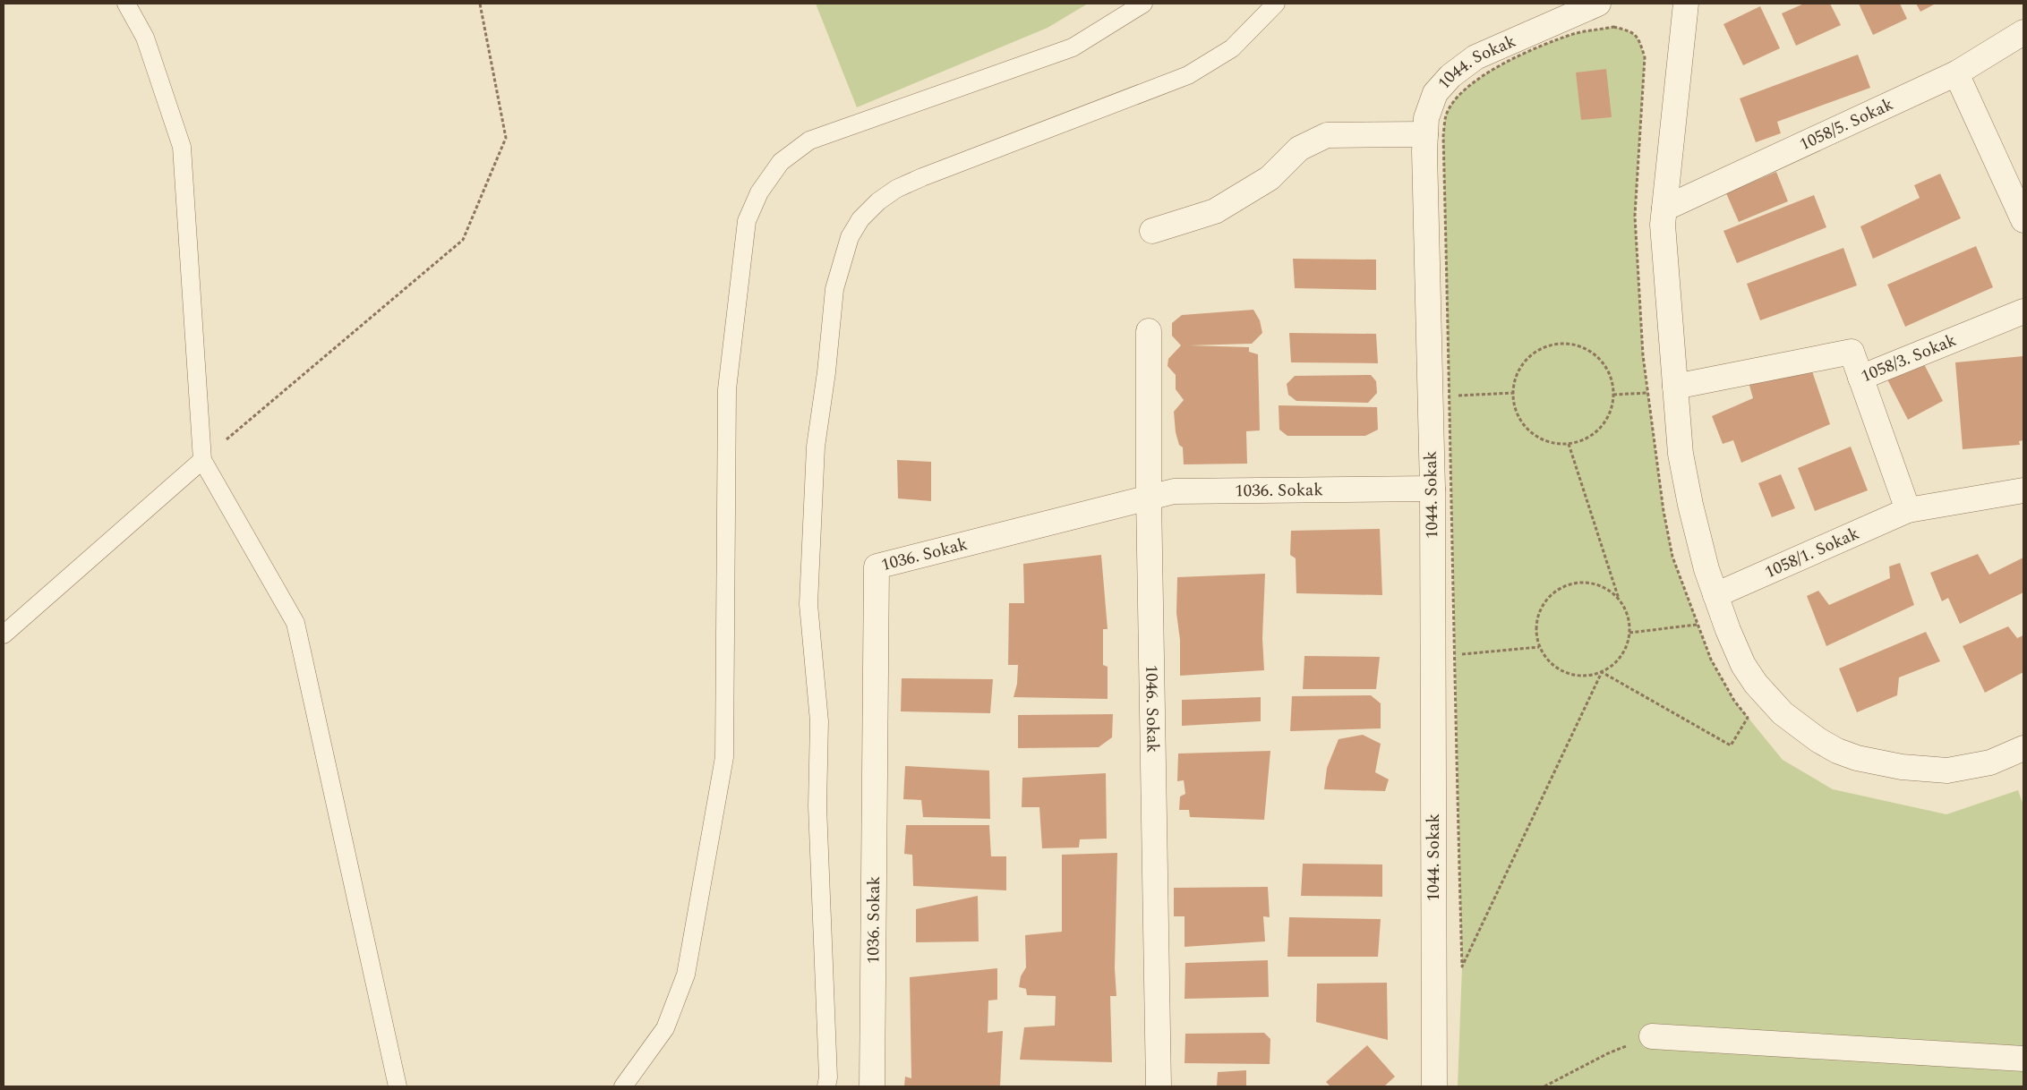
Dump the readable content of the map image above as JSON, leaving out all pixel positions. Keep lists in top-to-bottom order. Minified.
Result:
{"streets":{"street":["1044. Sokak","1058/5. Sokak","1058/3. Sokak","1036. Sokak","1058/1. Sokak","1046. Sokak"]},"crossings":[["1044. Sokak","1036. Sokak"],["1036. Sokak","1046. Sokak"]]}
